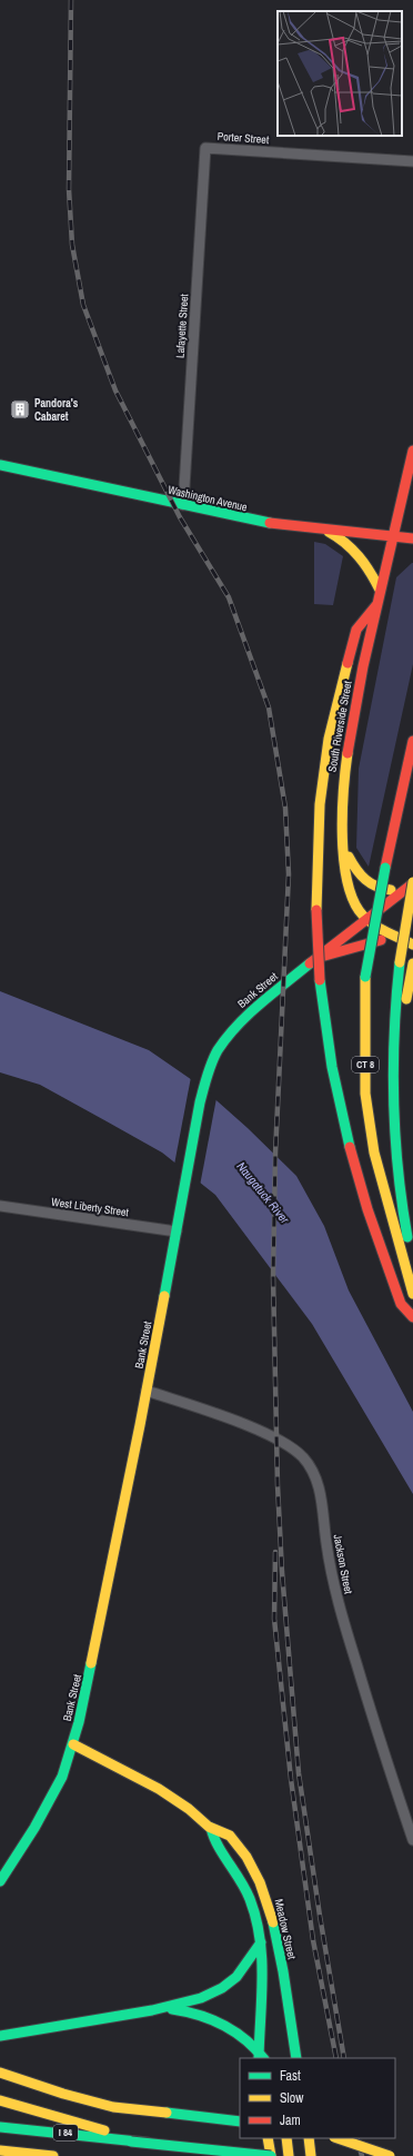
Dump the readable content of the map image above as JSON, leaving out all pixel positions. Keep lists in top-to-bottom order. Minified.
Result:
{"streets":{"main road":["Washington Avenue","South Riverside Street","Bank Street","CT 8","Meadow Street","I 84"],"street":["Porter Street","Lafayette Street","West Liberty Street","Jackson Street"]},"crossings":[["Porter Street","Lafayette Street"],["Lafayette Street","Washington Avenue"],["Washington Avenue","South Riverside Street"],["South Riverside Street","Bank Street"],["Bank Street","CT 8"],["Bank Street","West Liberty Street"],["Bank Street","Jackson Street"],["Bank Street","Meadow Street"]],"water":["Naugatuck River"],"places":{"building":["Pandora's Cabaret"]},"legend":["Fast","Slow","Jam"]}
